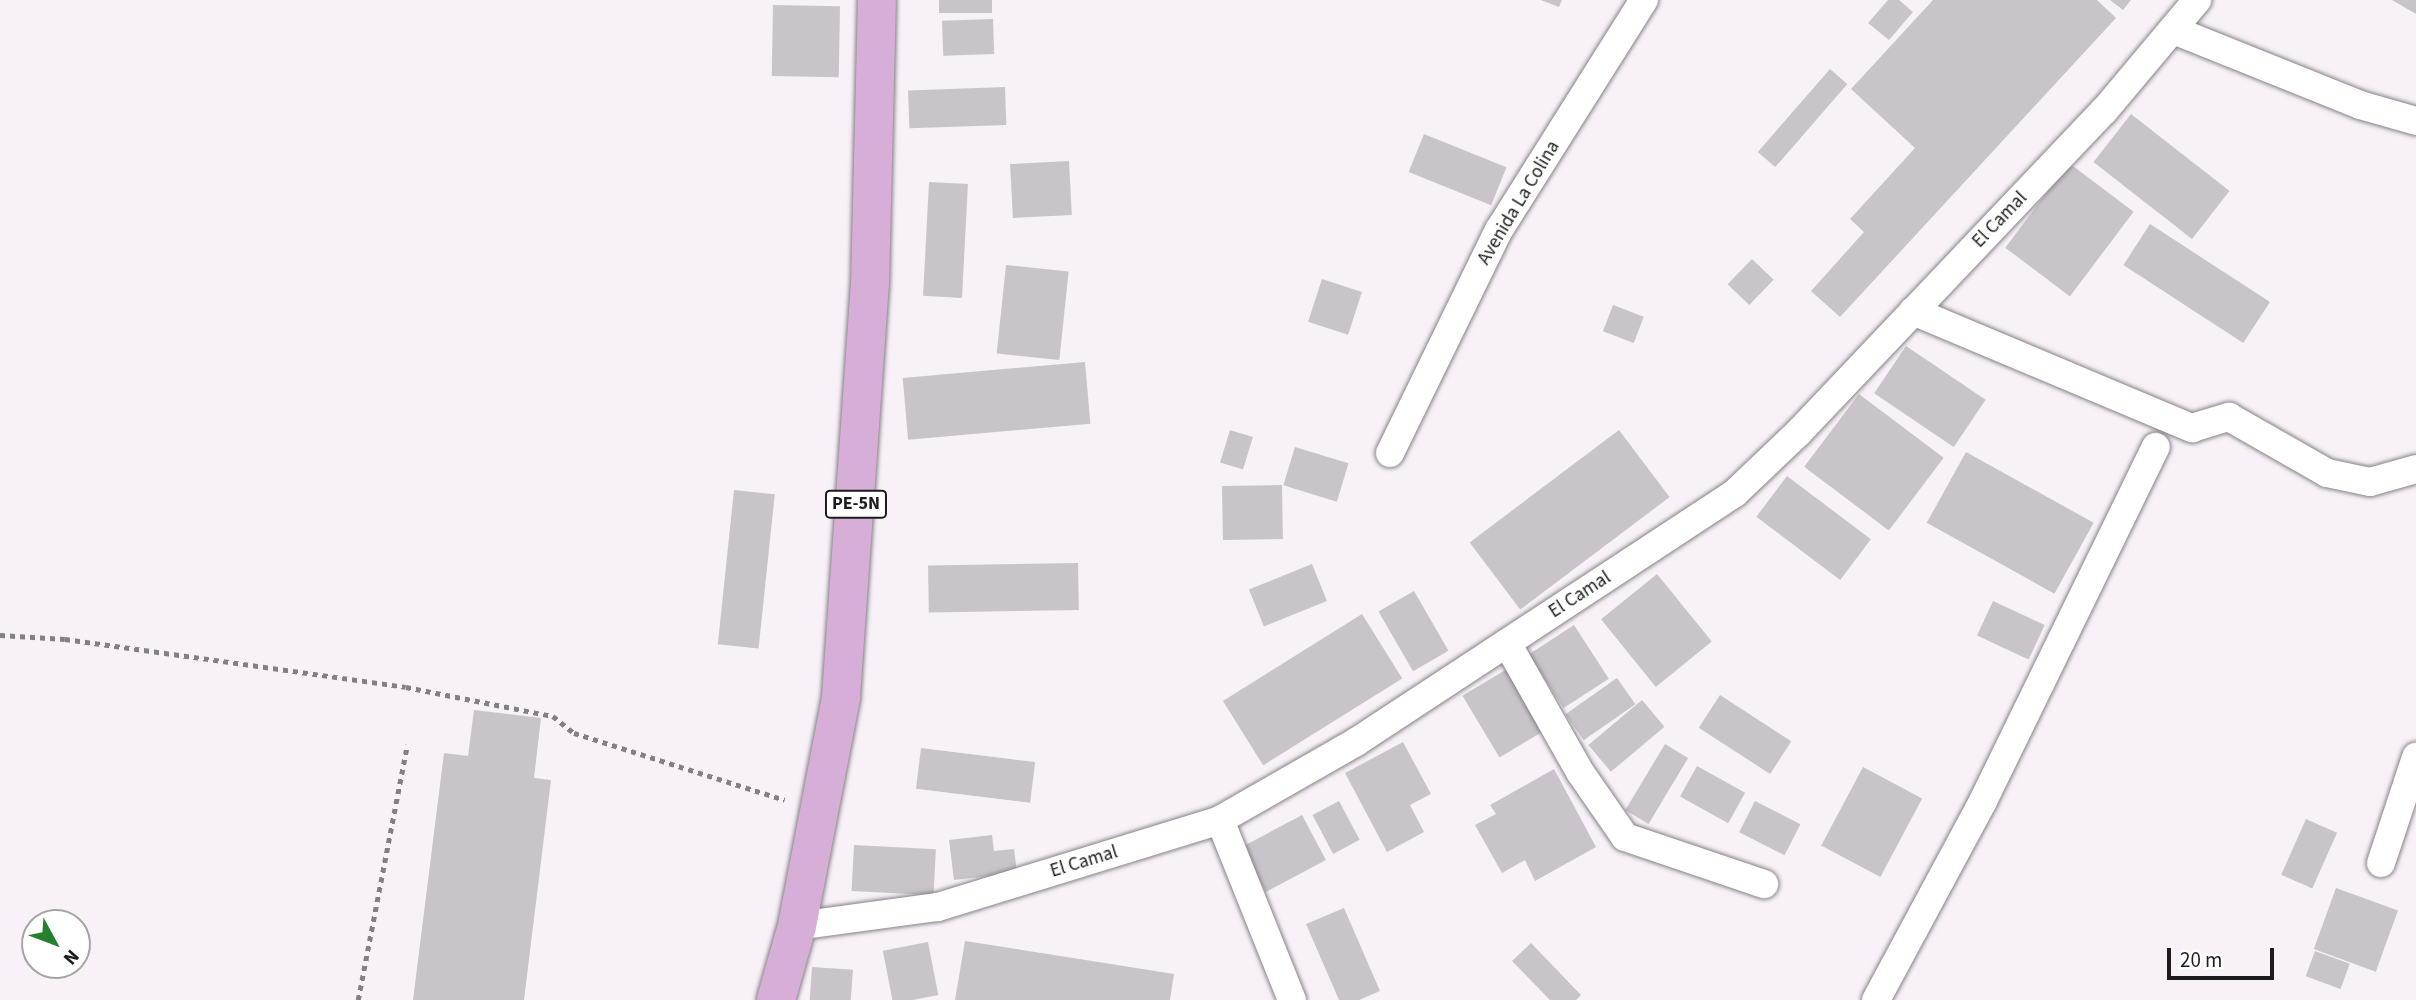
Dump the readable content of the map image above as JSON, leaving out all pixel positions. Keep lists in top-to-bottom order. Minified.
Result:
{"streets":{"highway":["PE-5N"],"street":["Avenida La Colina","El Camal"]},"crossings":[["El Camal","PE-5N"]],"scale_bar":"20 m","north":"bottom right"}
